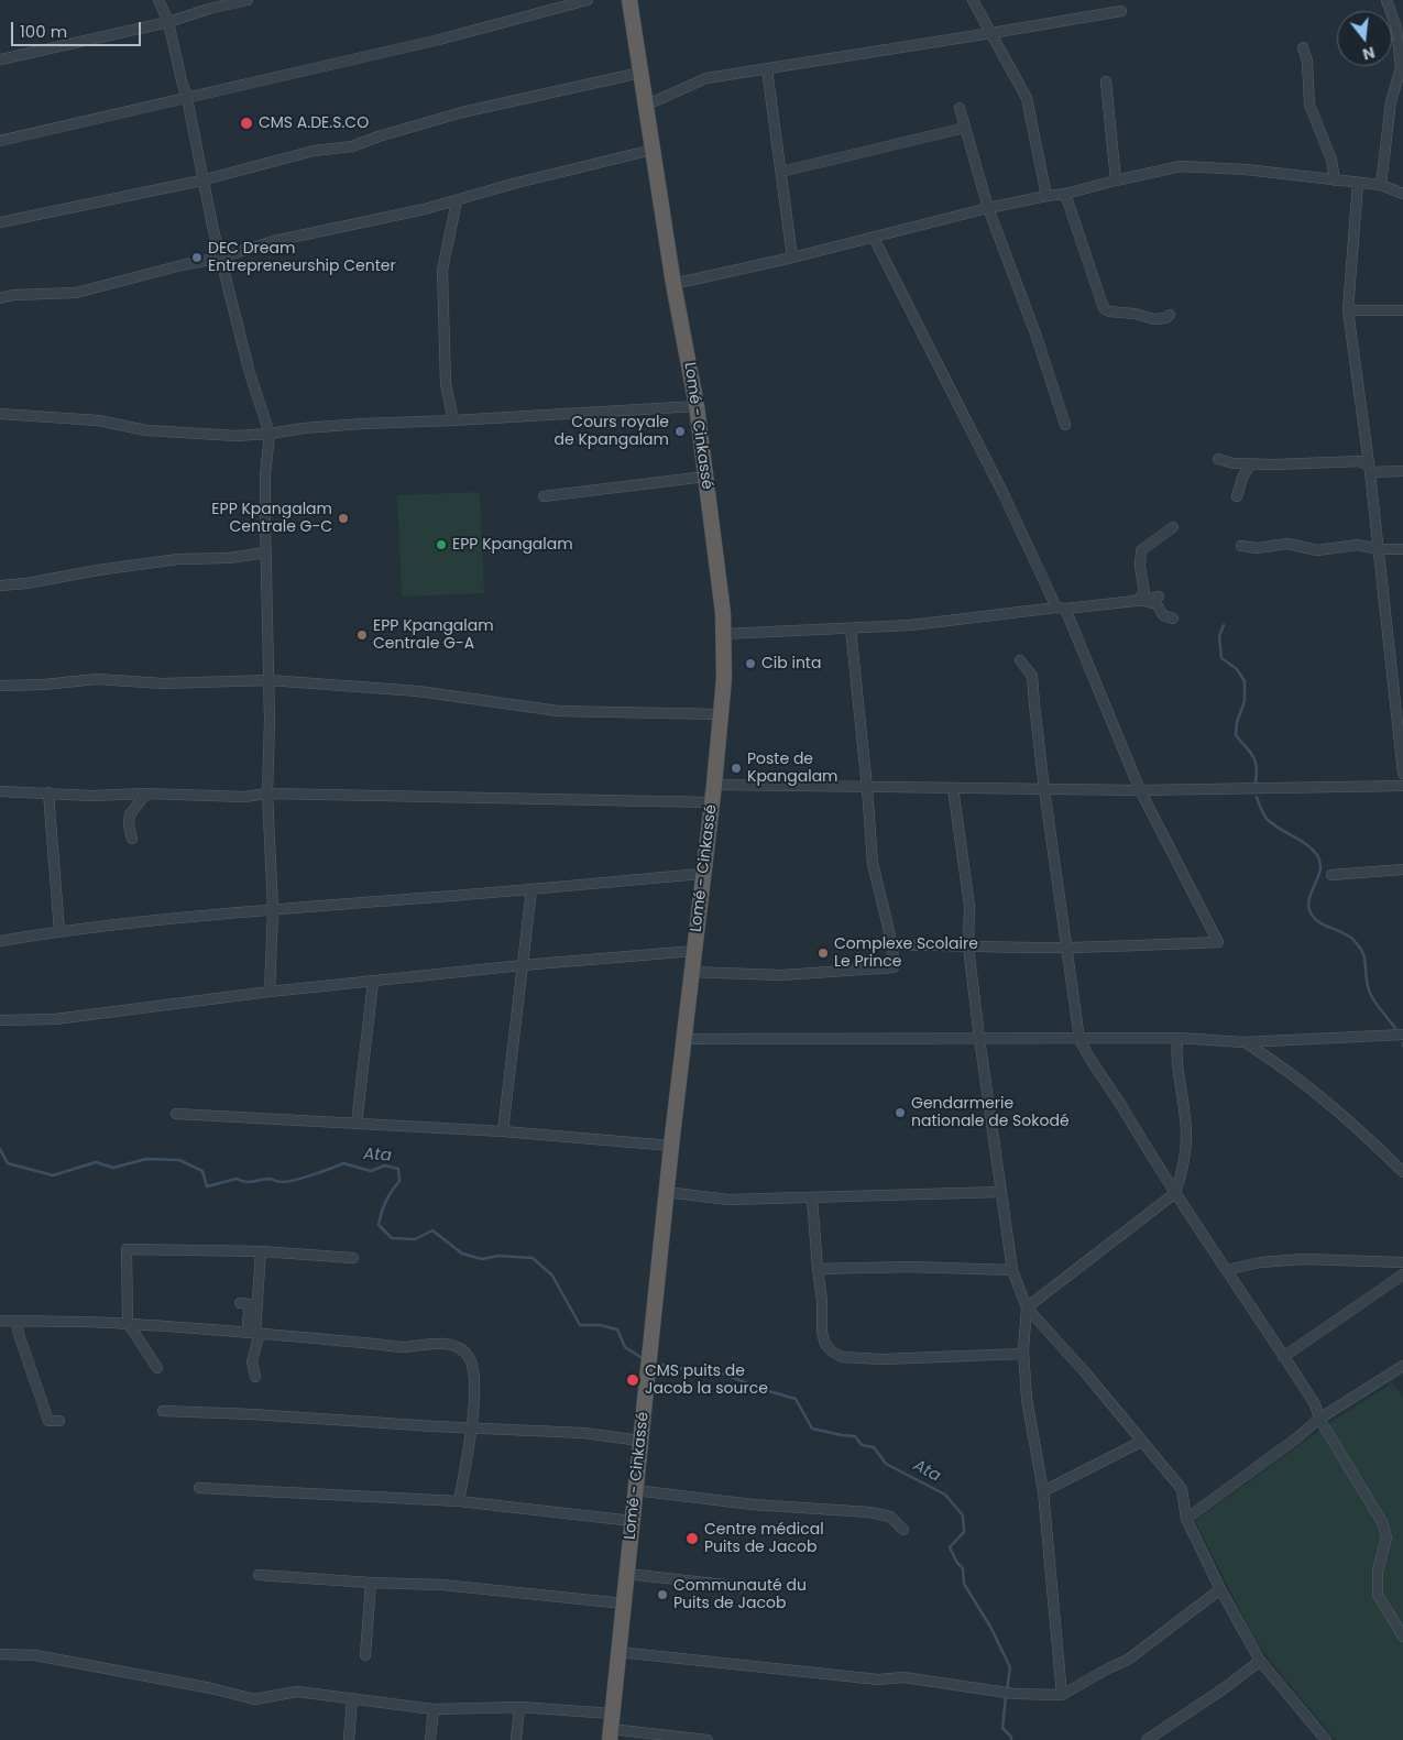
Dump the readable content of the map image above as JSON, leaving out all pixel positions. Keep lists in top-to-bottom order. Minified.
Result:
{"streets":{"highway":["Lomé - Cinkassé"]},"water":["Ata"],"places":["CMS A.DE.S.CO","DEC Dream Entrepreneurship Center","Cours royale de Kpangalam","EPP Kpangalam Centrale G-C","EPP Kpangalam","EPP Kpangalam Centrale G-A","Cib inta","Poste de Kpangalam","Complexe Scolaire Le Prince","Gendarmerie nationale de Sokodé","CMS puits de Jacob la source","Centre médical Puits de Jacob","Communauté du Puits de Jacob"],"scale_bar":"100 m","north":"bottom"}
